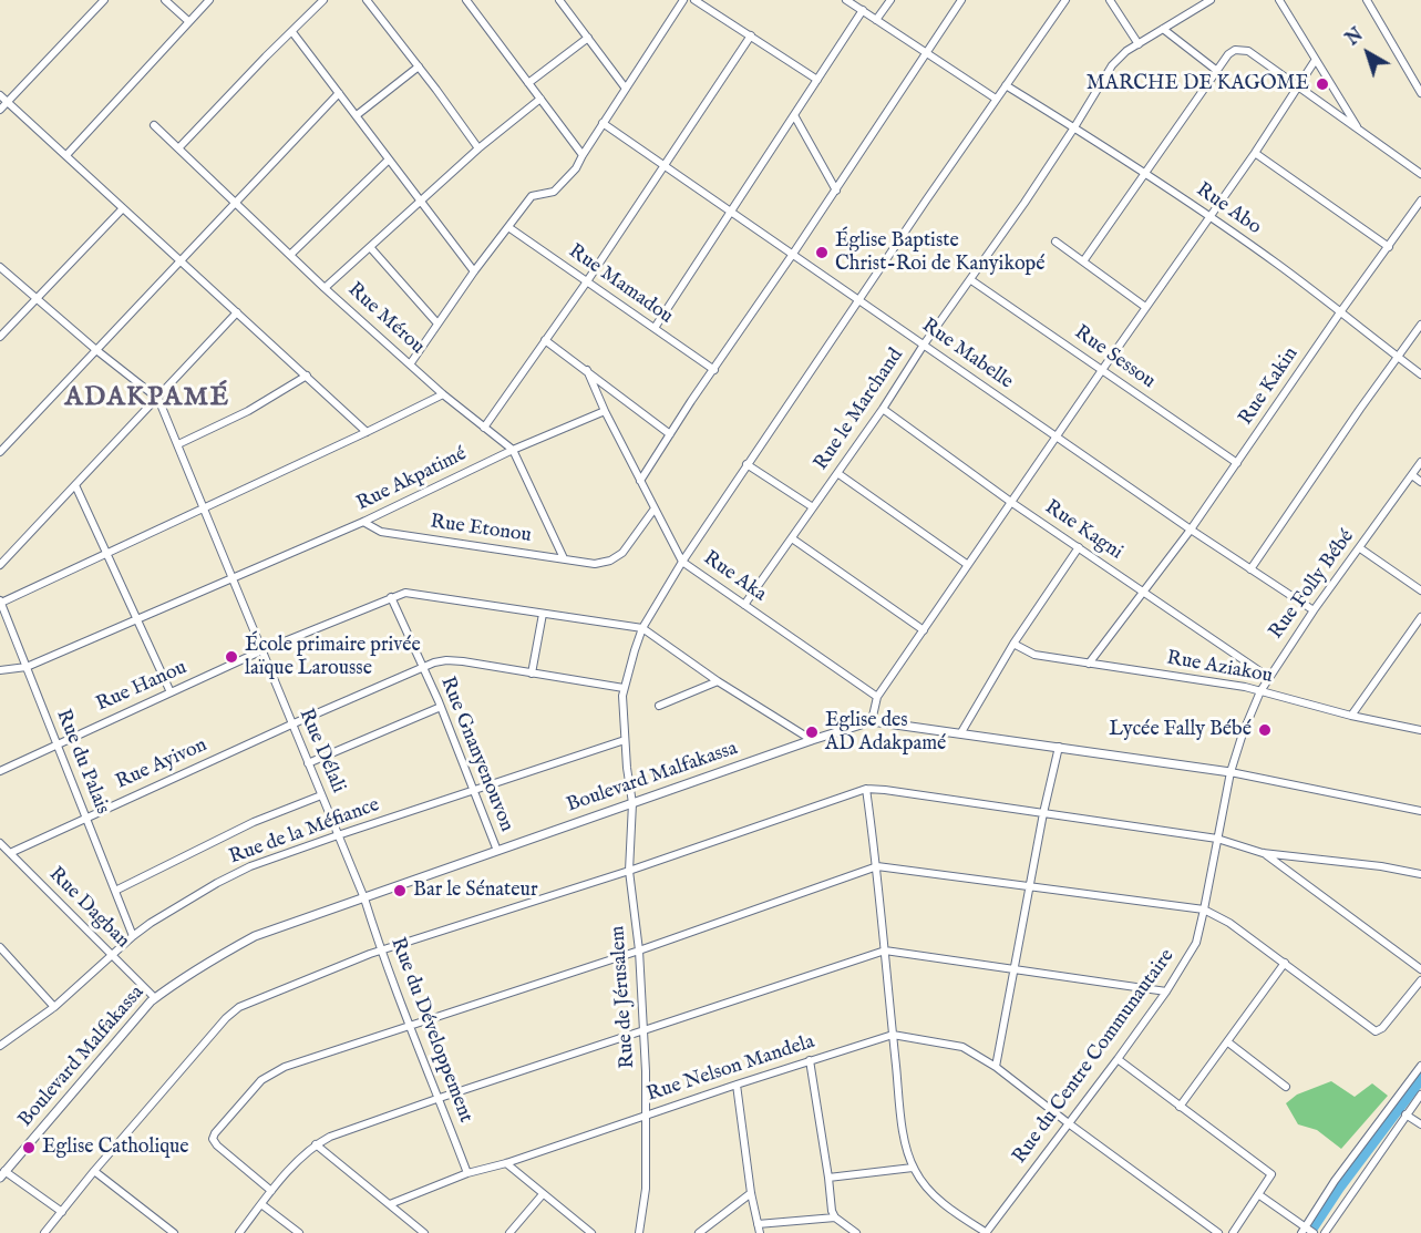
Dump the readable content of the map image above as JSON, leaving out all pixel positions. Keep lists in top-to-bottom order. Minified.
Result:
{"streets":{"street":["Rue Abo","Rue Mamadou","Rue Mérou","Rue Mabelle","Rue Sessou","Rue Kakin","Rue le Marchand","Rue Akpatimé","Rue Etonou","Rue Kagni","Rue Aka","Rue Folly Bébé","Rue Aziakou","Rue Hanou","Rue Délali","Rue Gnanyenouvon","Rue du Palais","Rue Ayivon","Boulevard Malfakassa","Rue de la Méfiance","Rue Dagban","Rue de Jérusalem","Rue du Développement","Rue du Centre Communautaire","Rue Nelson Mandela"]},"crossings":[["Rue Abo","Rue Kakin"],["Rue Abo","Rue le Marchand"],["Rue Abo","Rue de Jérusalem"],["Rue Mérou","Rue Akpatimé"],["Rue Mérou","Rue Etonou"],["Rue Mabelle","Rue Kakin"],["Rue Mabelle","Rue le Marchand"],["Rue Mabelle","Rue Folly Bébé"],["Rue Mabelle","Rue de Jérusalem"],["Rue Sessou","Rue Kakin"],["Rue Sessou","Rue le Marchand"],["Rue Kakin","Rue Kagni"],["Rue Kakin","Rue Aziakou"],["Rue le Marchand","Rue Kagni"],["Rue le Marchand","Rue Aka"],["Rue Akpatimé","Rue Etonou"],["Rue Akpatimé","Rue Aka"],["Rue Akpatimé","Rue Délali"],["Rue Akpatimé","Rue du Palais"],["Rue Etonou","Rue Aka"],["Rue Kagni","Rue Folly Bébé"],["Rue Aka","Rue de Jérusalem"],["Rue Folly Bébé","Rue Aziakou"],["Rue Folly Bébé","Boulevard Malfakassa"],["Rue Folly Bébé","Rue du Centre Communautaire"],["Rue Hanou","Rue Délali"],["Rue Hanou","Rue Gnanyenouvon"],["Rue Hanou","Rue du Palais"],["Rue Délali","Rue Ayivon"],["Rue Délali","Boulevard Malfakassa"],["Rue Délali","Rue de la Méfiance"],["Rue Délali","Rue du Développement"],["Rue Gnanyenouvon","Rue Ayivon"],["Rue Gnanyenouvon","Boulevard Malfakassa"],["Rue Gnanyenouvon","Rue de la Méfiance"],["Rue du Palais","Rue Ayivon"],["Rue du Palais","Rue de la Méfiance"],["Rue Ayivon","Rue Dagban"],["Rue Ayivon","Rue de Jérusalem"],["Boulevard Malfakassa","Rue Dagban"],["Boulevard Malfakassa","Rue de Jérusalem"],["Boulevard Malfakassa","Rue du Développement"],["Boulevard Malfakassa","Rue du Centre Communautaire"],["Rue de la Méfiance","Rue Dagban"],["Rue de la Méfiance","Rue de Jérusalem"],["Rue de Jérusalem","Rue Nelson Mandela"],["Rue du Développement","Rue Nelson Mandela"],["Rue du Centre Communautaire","Rue Nelson Mandela"]],"districts":["ADAKPAMÉ"],"places":["MARCHE DE KAGOME","Église Baptiste Christ-Roi de Kanyikopé","École primaire privée laïque Larousse","Lycée Fally Bébé","Eglise des AD Adakpamé","Bar le Sénateur","Eglise Catholique"],"north":"top left"}
